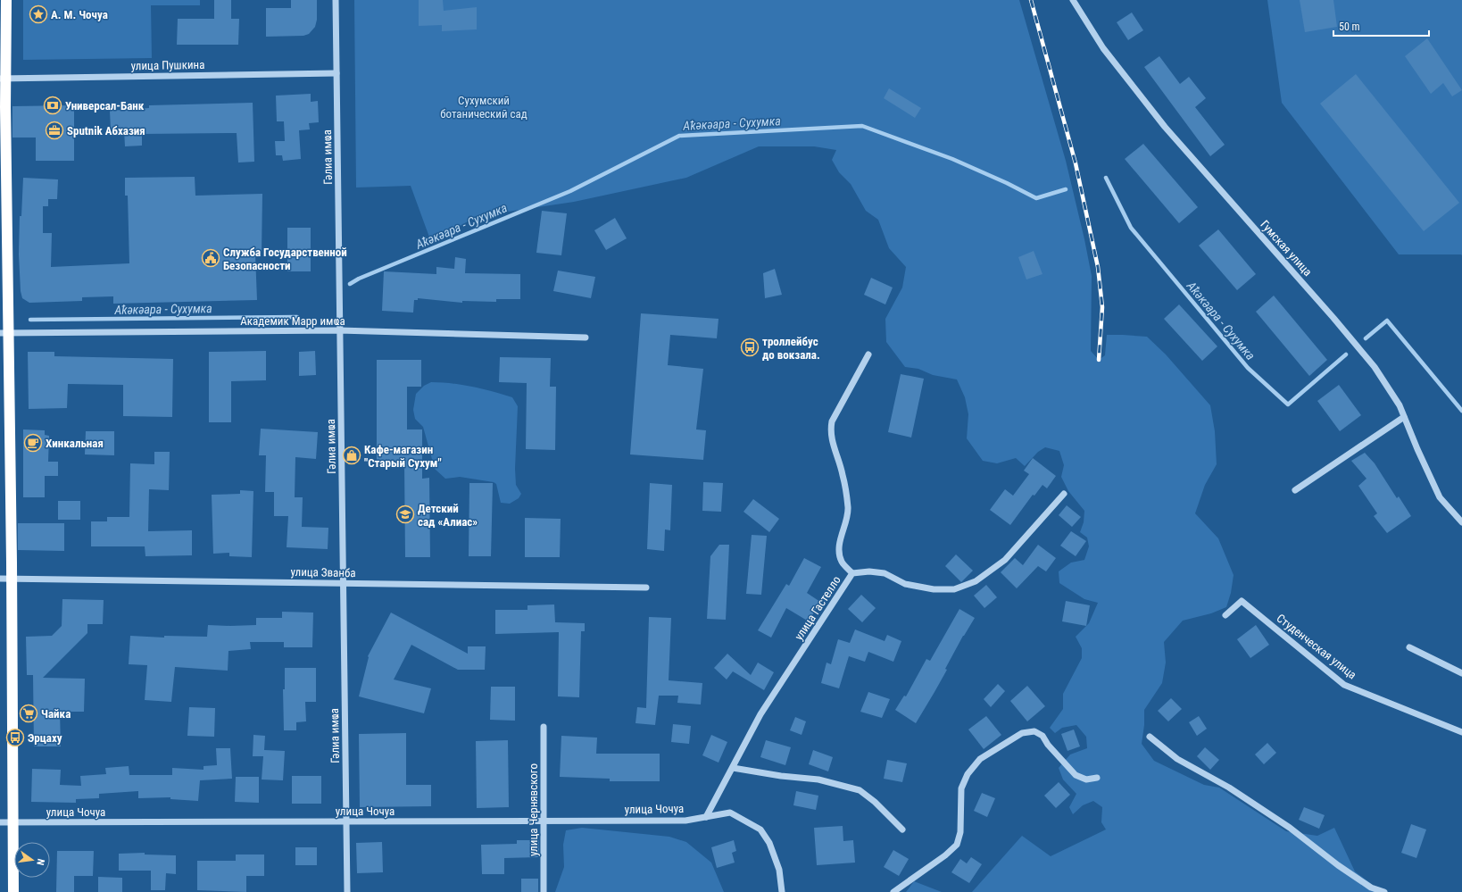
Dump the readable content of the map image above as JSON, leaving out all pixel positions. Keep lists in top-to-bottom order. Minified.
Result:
{"streets":{"street":["улица Пушкина","Гәлиа имҩа","Гумская улица","Академик Марр имҩа","улица Званба","улица Гастелло","Студенческая улица","улица Чочуа","улица Чернявского"]},"crossings":[["улица Пушкина","Гәлиа имҩа"],["Гәлиа имҩа","Академик Марр имҩа"],["Гәлиа имҩа","улица Званба"],["Гәлиа имҩа","улица Чочуа"],["улица Гастелло","улица Чочуа"],["улица Чочуа","улица Чернявского"]],"water":["Аҟәкәара - Сухумка"],"parks":["Сухумский ботанический сад"],"places":{"place":["А. М. Чочуа"],"bank":["Универсал-Банк"],"office":["Sputnik Абхазия"],"public building":["Служба Государственной Безопасности"],"bus stop":["троллейбус до вокзала.","Эрцаху"],"cafe":["Хинкальная"],"shop":["Кафе-магазин \"Старый Сухум\""],"school or university":["Детский сад «Алиас»"],"supermarket":["Чайка"]},"scale_bar":"50 m","north":"right"}
